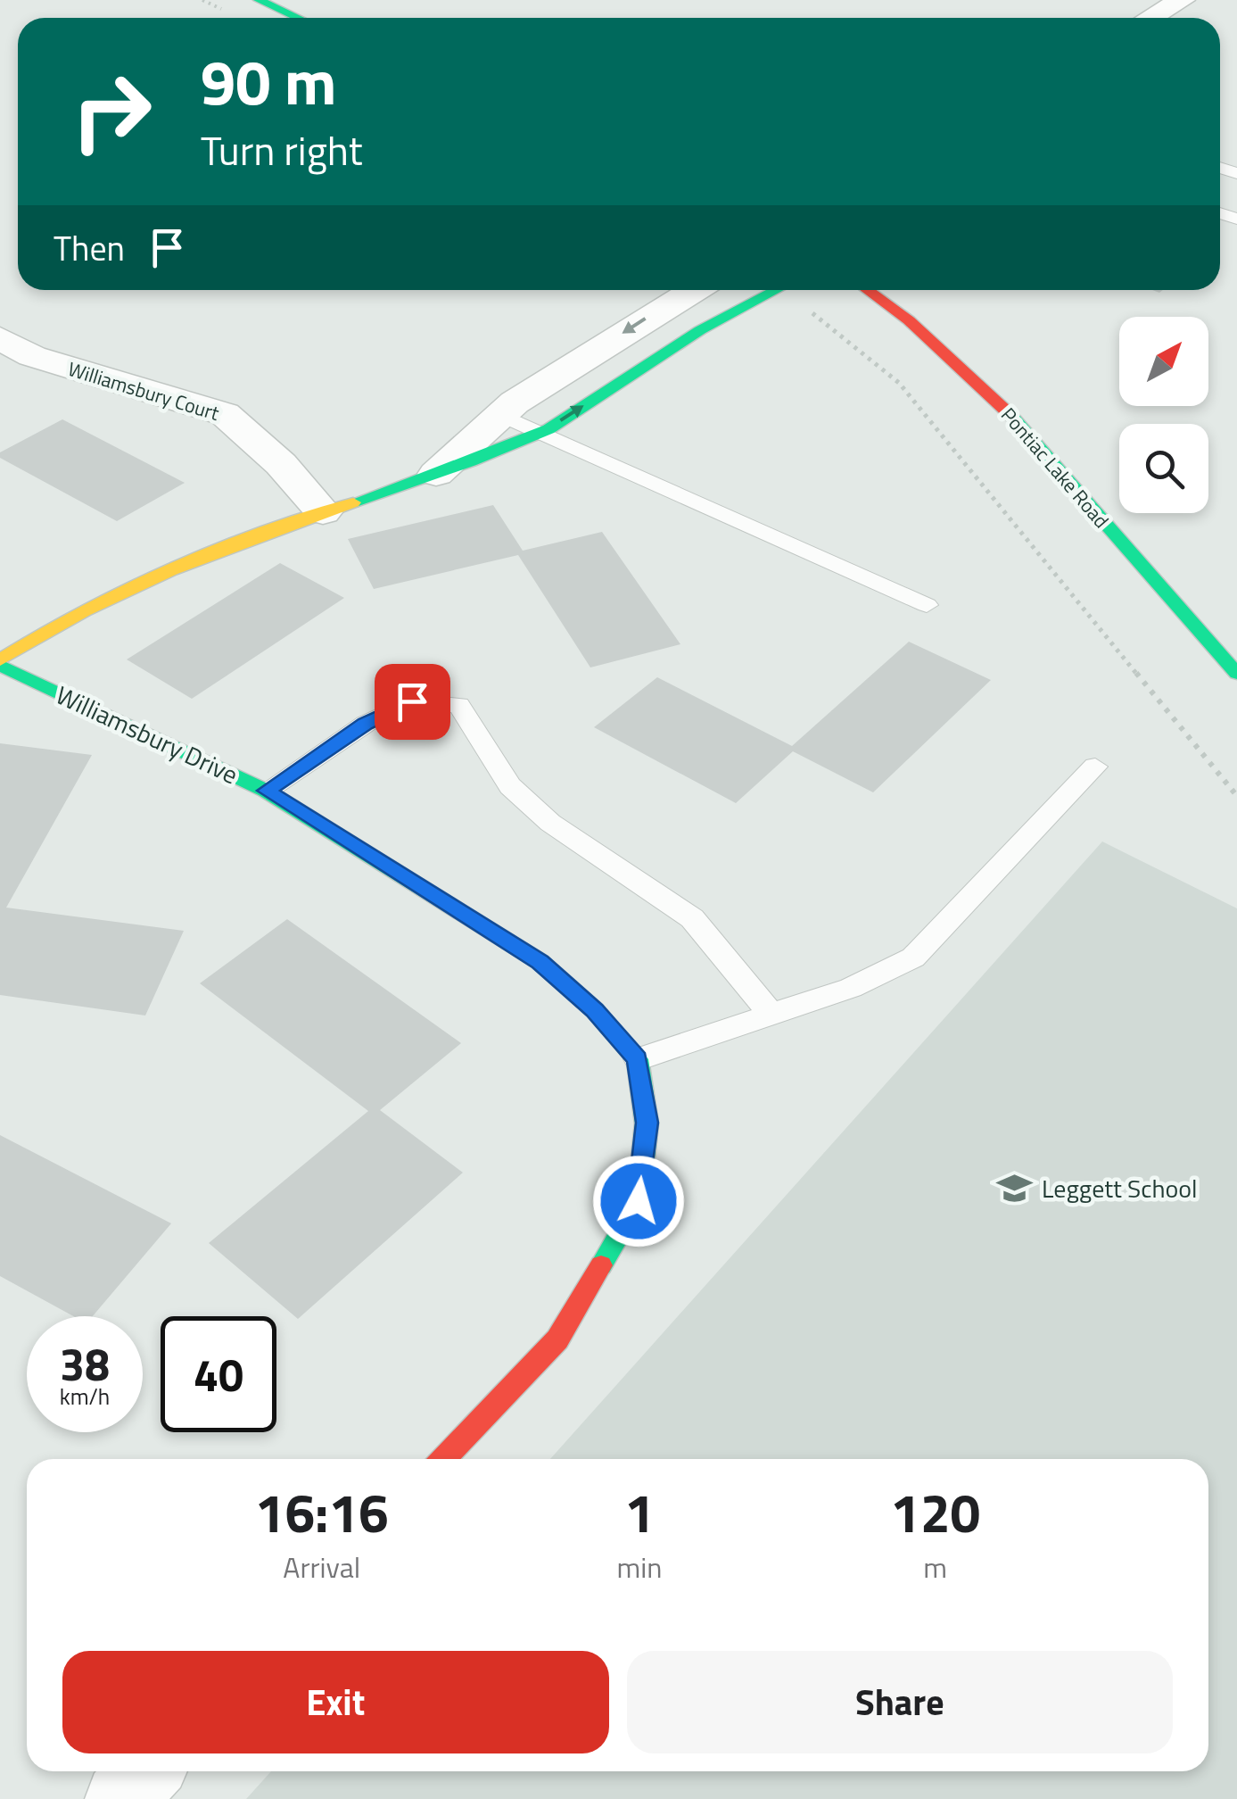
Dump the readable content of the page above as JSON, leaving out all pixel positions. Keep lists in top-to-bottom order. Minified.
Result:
{"streets":{"street":["Williamsbury Court","Pontiac Lake Road","Williamsbury Drive"]},"crossings":[["Williamsbury Court","Williamsbury Drive"]],"places":{"school or university":["Leggett School"]},"north":"top right","page":{"turn":["90 m","Turn right"],"then":"Then","speed":"38 km/h","limit":"40","eta":["16:16","Arrival","1","min","120","m"],"buttons":["Exit","Share"]}}
